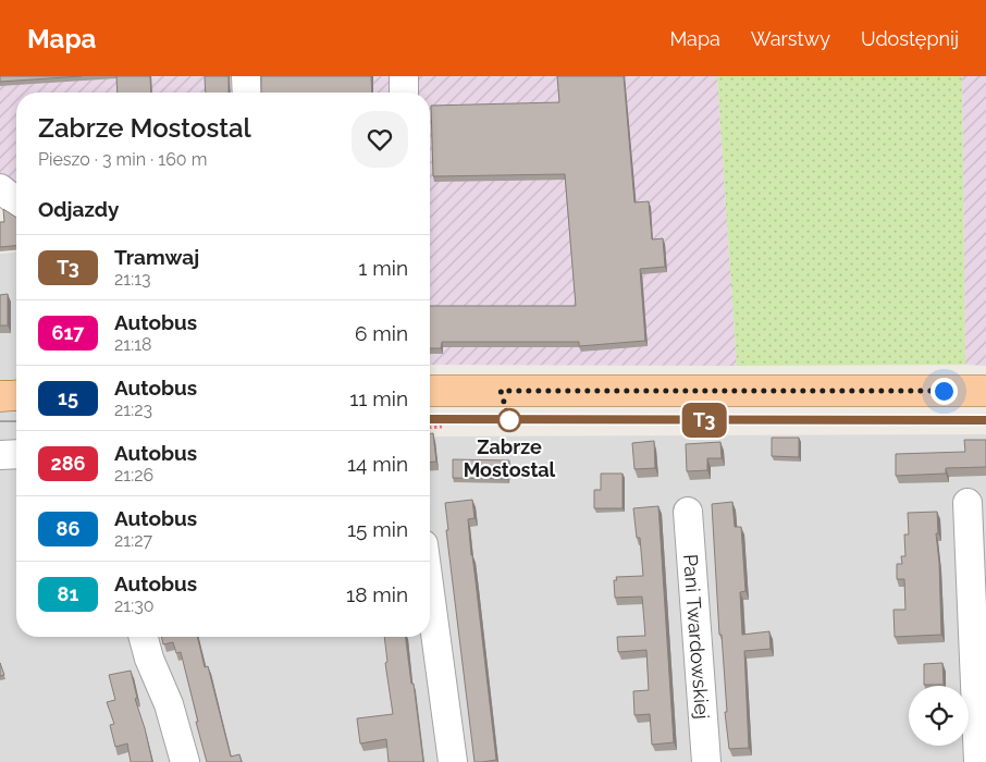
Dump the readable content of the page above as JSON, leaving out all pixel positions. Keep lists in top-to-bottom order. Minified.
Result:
{"streets":{"street":["Pani Twardowskiej"]},"places":["Zabrze Mostostal"],"lines":["tram line T3"],"page":{"header":"Mapa","nav":["Mapa","Warstwy","Udostępnij"],"on_map":"T3","heading":[["Zabrze Mostostal","Pieszo · 3 min · 160 m"],"Odjazdy"],"list":[{"mark":"T3","name":"Tramwaj","note":"21:13","value":"1 min"},{"mark":"617","name":"Autobus","note":"21:18","value":"6 min"},{"mark":"15","name":"Autobus","note":"21:23","value":"11 min"},{"mark":"286","name":"Autobus","note":"21:26","value":"14 min"},{"mark":"86","name":"Autobus","note":"21:27","value":"15 min"},{"mark":"81","name":"Autobus","note":"21:30","value":"18 min"}]}}
